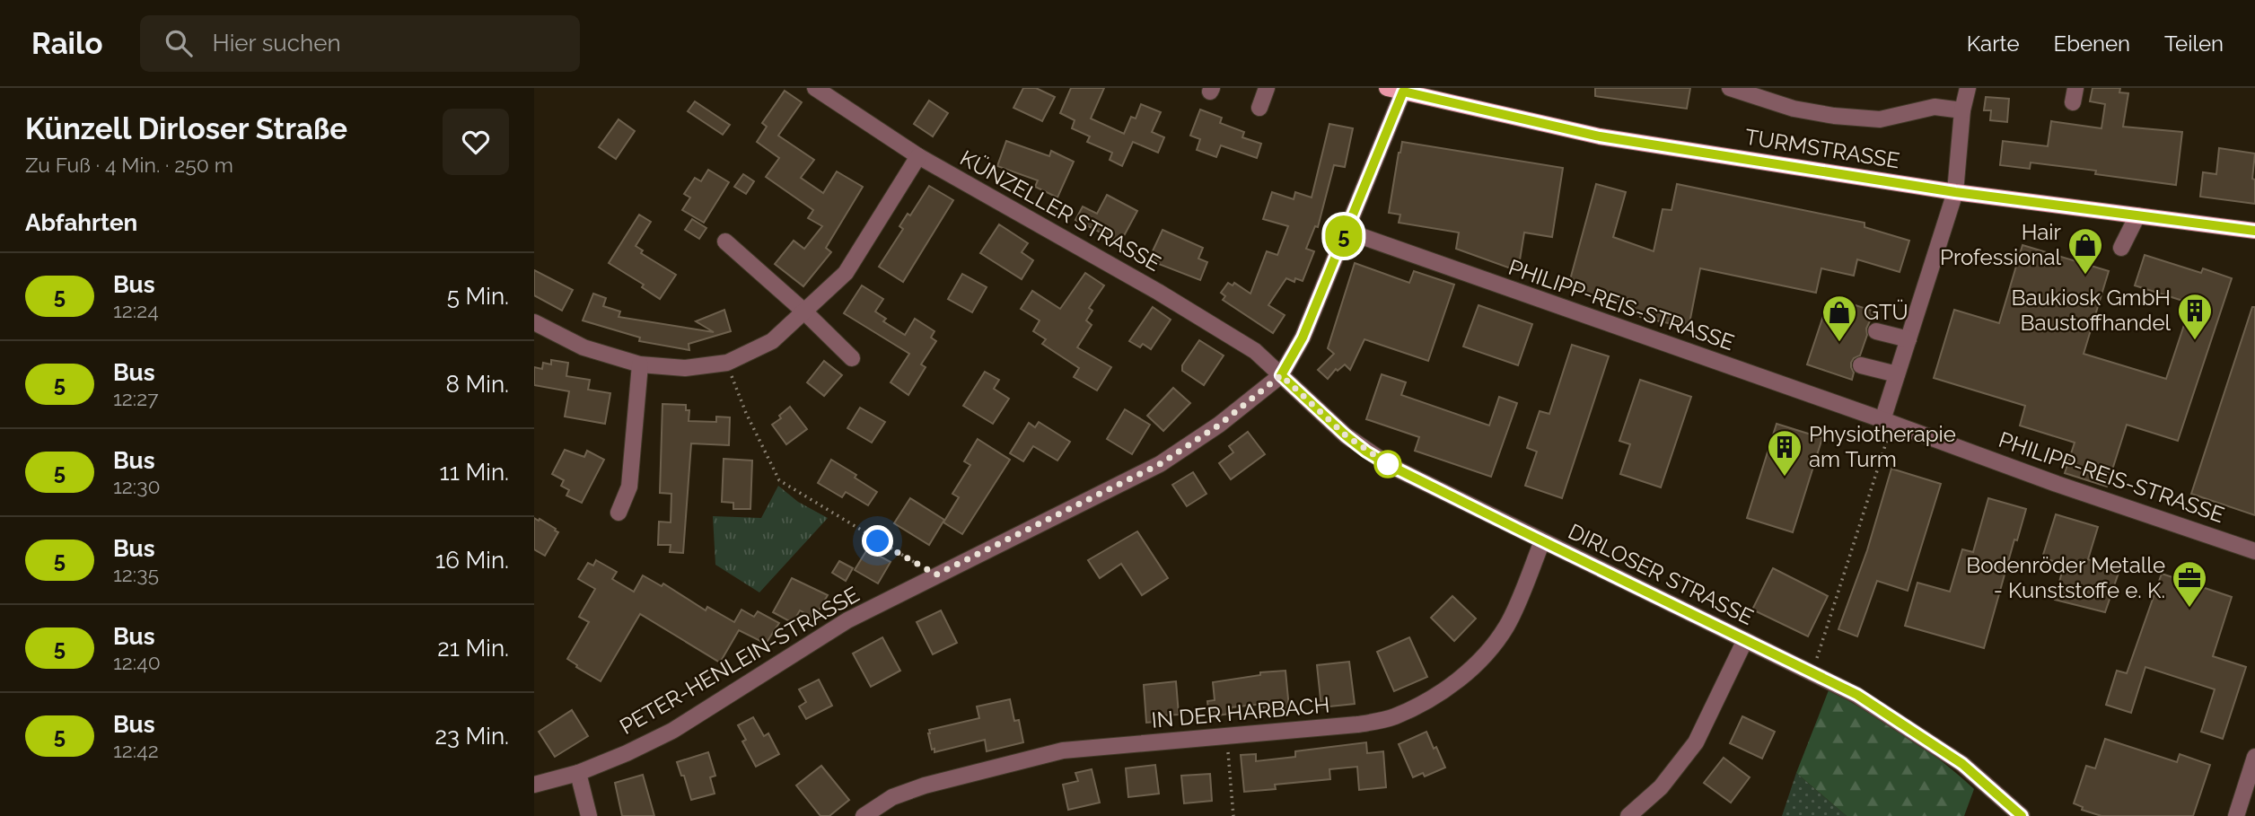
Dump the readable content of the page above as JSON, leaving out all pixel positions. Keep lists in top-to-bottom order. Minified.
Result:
{"streets":{"main road":["TURMSTRASSE"],"street":["KÜNZELLER STRASSE","PHILIPP-REIS-STRASSE","DIRLOSER STRASSE","PETER-HENLEIN-STRASSE","IN DER HARBACH"]},"crossings":[["TURMSTRASSE","PETER-HENLEIN-STRASSE"],["KÜNZELLER STRASSE","DIRLOSER STRASSE"],["KÜNZELLER STRASSE","PETER-HENLEIN-STRASSE"],["PHILIPP-REIS-STRASSE","PETER-HENLEIN-STRASSE"],["DIRLOSER STRASSE","PETER-HENLEIN-STRASSE"],["DIRLOSER STRASSE","IN DER HARBACH"]],"places":{"shop":["Hair Professional","GTÜ"],"building":["Baukiosk GmbH Baustoffhandel","Physiotherapie am Turm"],"office":["Bodenröder Metalle - Kunststoffe e. K."]},"lines":["bus line 5"],"page":{"header":"Railo","search":"Hier suchen","nav":["Karte","Ebenen","Teilen"],"heading":[["Künzell Dirloser Straße","Zu Fuß · 4 Min. · 250 m"],"Abfahrten"],"on_map":"5","list":[{"mark":"5","name":"Bus","note":"12:24","value":"5 Min."},{"mark":"5","name":"Bus","note":"12:27","value":"8 Min."},{"mark":"5","name":"Bus","note":"12:30","value":"11 Min."},{"mark":"5","name":"Bus","note":"12:35","value":"16 Min."},{"mark":"5","name":"Bus","note":"12:40","value":"21 Min."},{"mark":"5","name":"Bus","note":"12:42","value":"23 Min."}]}}
